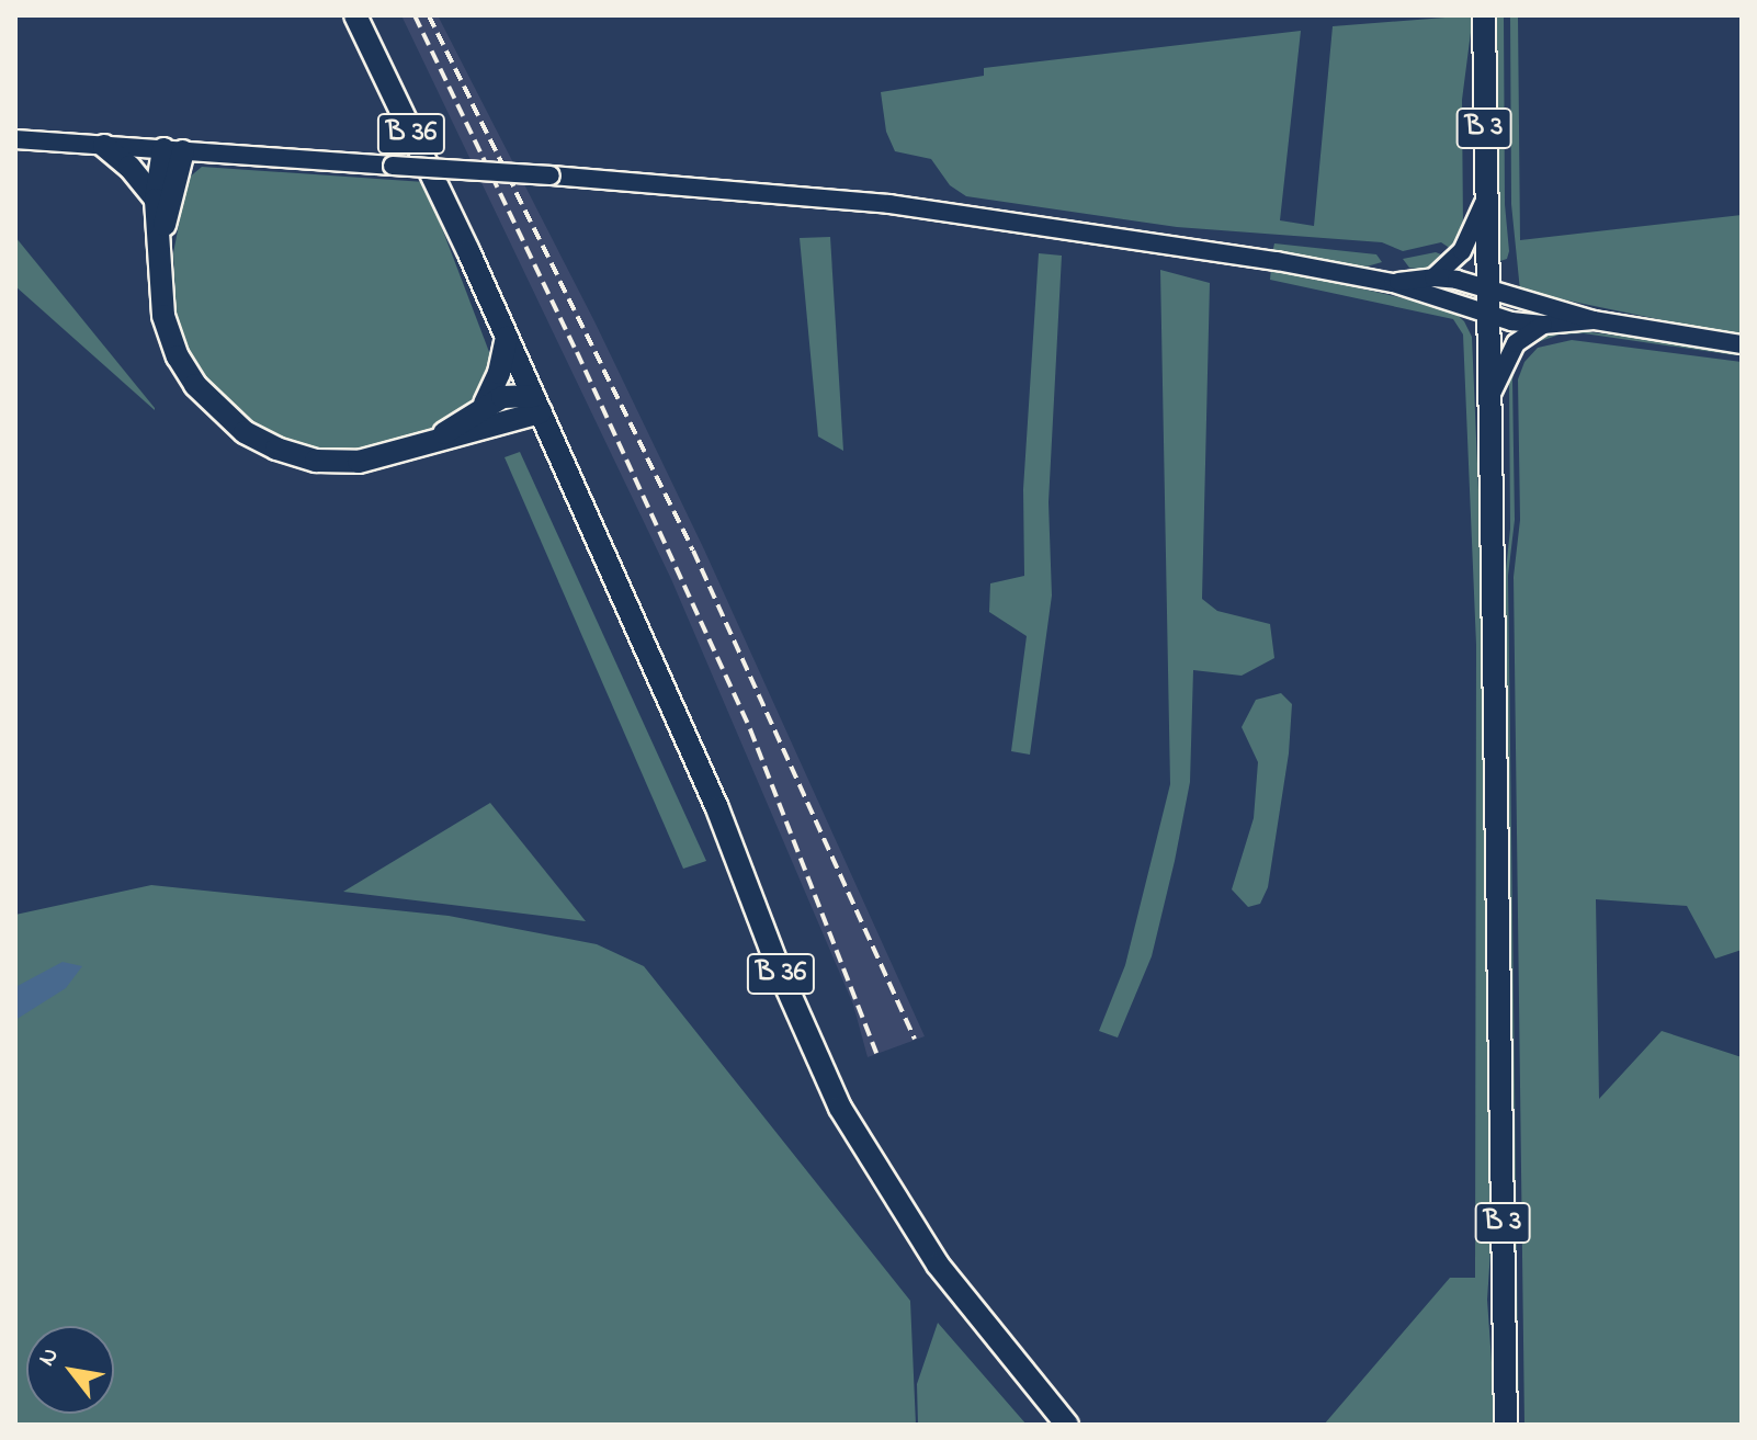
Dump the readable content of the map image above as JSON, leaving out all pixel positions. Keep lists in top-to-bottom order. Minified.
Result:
{"streets":{"main road":["B 3","B 36"]},"north":"top left"}
